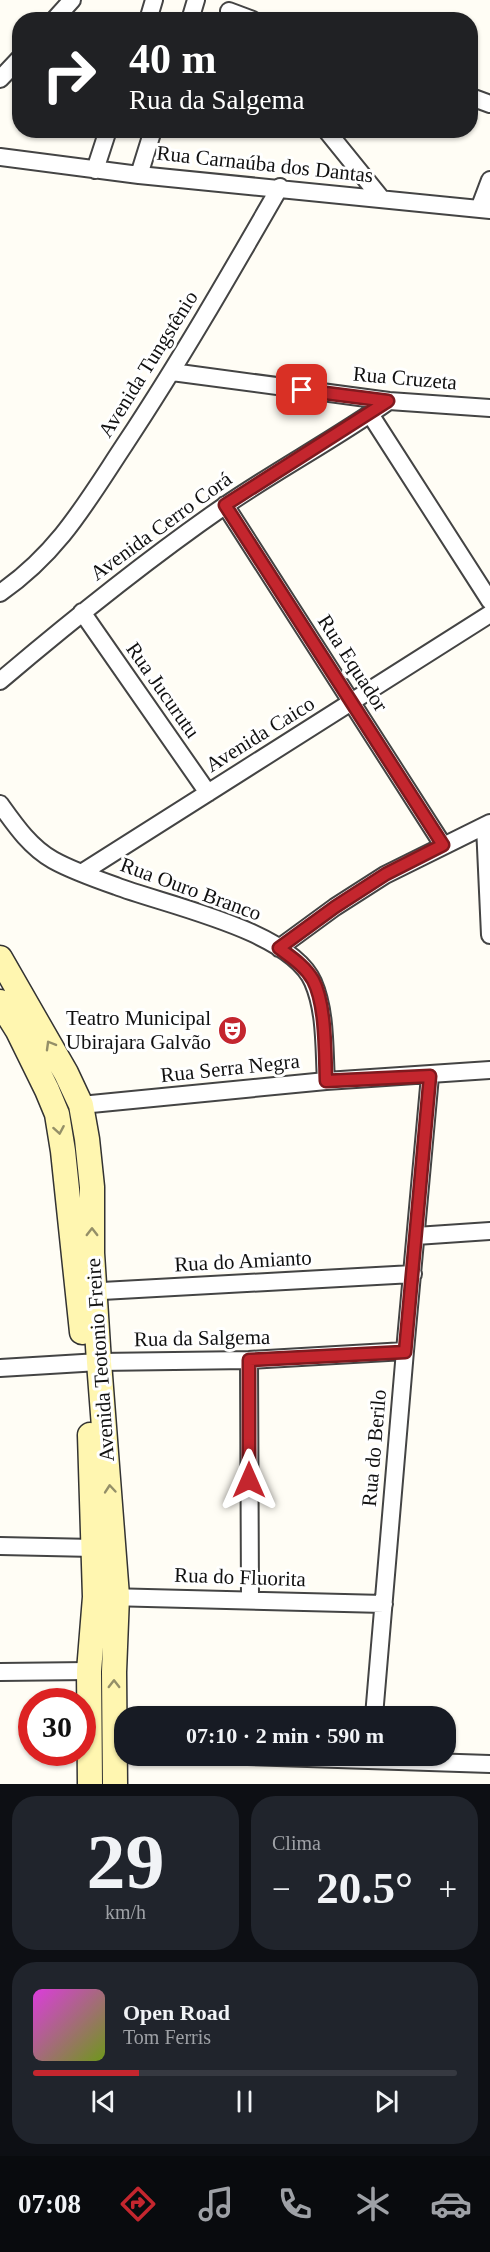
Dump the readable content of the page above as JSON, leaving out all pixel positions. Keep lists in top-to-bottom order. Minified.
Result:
{"streets":{"street":["Rua Carnaúba dos Dantas","Avenida Tungstênio","Rua Cruzeta","Avenida Cerro Corá","Rua Equador","Rua Jucurutu","Avenida Caico","Rua Ouro Branco","Rua Serra Negra","Rua do Amianto","Rua da Salgema","Avenida Teotonio Freire","Rua do Berilo","Rua do Fluorita"]},"crossings":[["Rua Carnaúba dos Dantas","Avenida Tungstênio"],["Avenida Tungstênio","Rua Cruzeta"],["Rua Cruzeta","Avenida Cerro Corá"],["Avenida Cerro Corá","Rua Equador"],["Avenida Cerro Corá","Rua Jucurutu"],["Rua Equador","Avenida Caico"],["Rua Jucurutu","Avenida Caico"],["Avenida Caico","Rua Ouro Branco"],["Rua Ouro Branco","Rua Serra Negra"],["Rua Serra Negra","Avenida Teotonio Freire"],["Rua Serra Negra","Rua do Berilo"],["Rua do Amianto","Avenida Teotonio Freire"],["Rua do Amianto","Rua do Berilo"],["Rua da Salgema","Avenida Teotonio Freire"],["Rua da Salgema","Rua do Berilo"],["Avenida Teotonio Freire","Rua do Fluorita"],["Rua do Berilo","Rua do Fluorita"]],"places":{"theatre":["Teatro Municipal Ubirajara Galvão"]},"page":{"turn":["40 m","Rua da Salgema"],"limit":"30","trip":"07:10 · 2 min · 590 m","tile":[["29","km/h"],"Clima"],"heat":["−","20.5°","+"],"song":["Open Road","Tom Ferris"],"tabs":"07:08"}}
